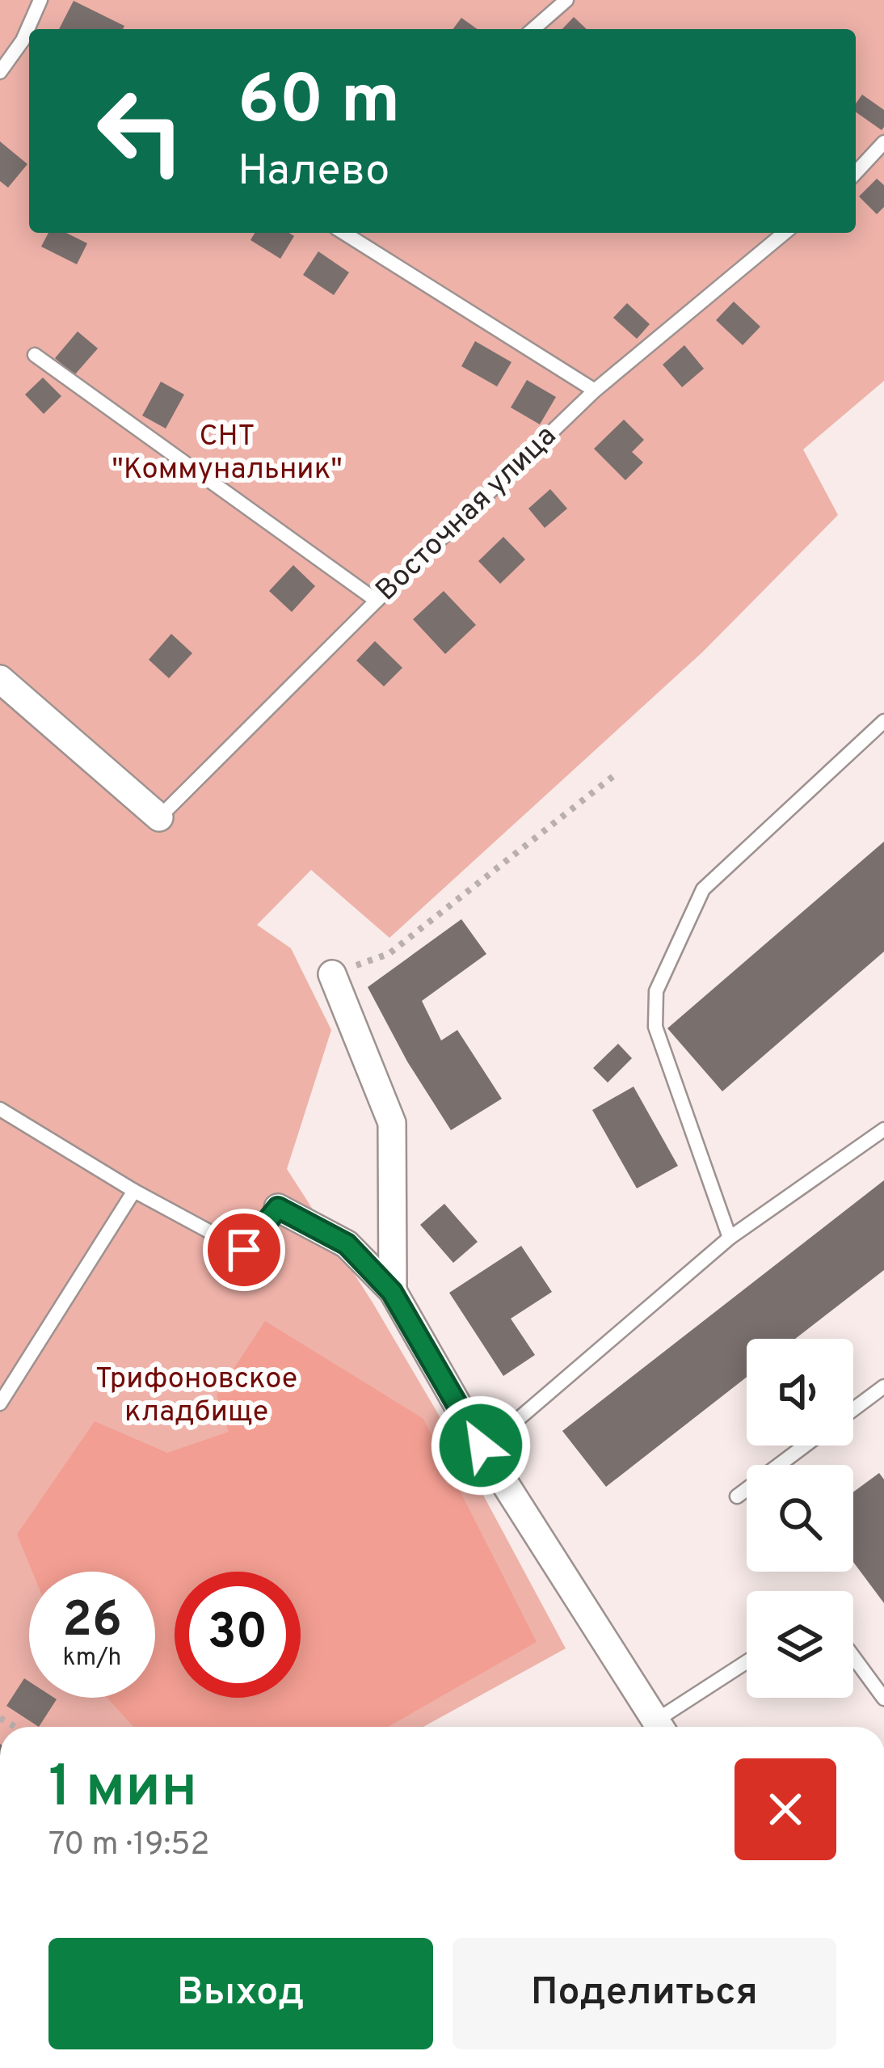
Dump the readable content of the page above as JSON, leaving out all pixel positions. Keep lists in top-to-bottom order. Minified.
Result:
{"streets":{"lane":["Восточная улица"]},"parks":["СНТ \"Коммунальник\"","Трифоновское кладбище"],"page":{"turn":["60 m","Налево"],"speed":"26 km/h","limit":"30","heading":["1 мин","70 m · 19:52"],"buttons":["Выход","Поделиться"]}}
